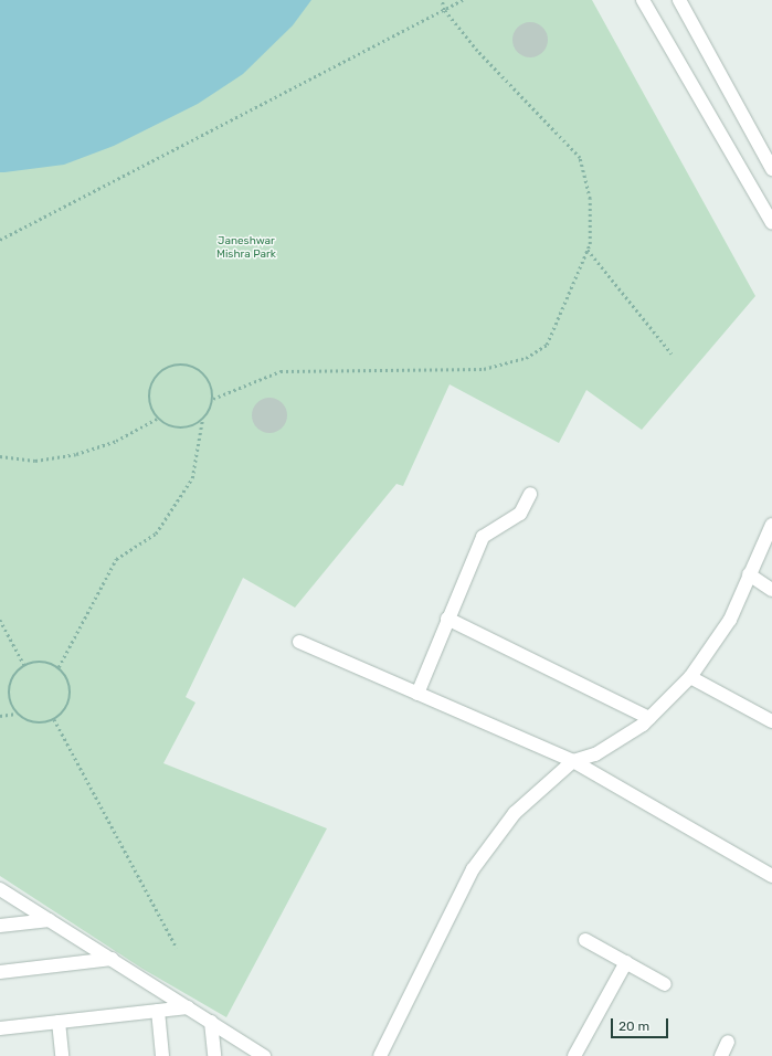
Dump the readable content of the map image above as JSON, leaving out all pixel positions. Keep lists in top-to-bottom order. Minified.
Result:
{"parks":["Janeshwar Mishra Park"],"scale_bar":"20 m"}
